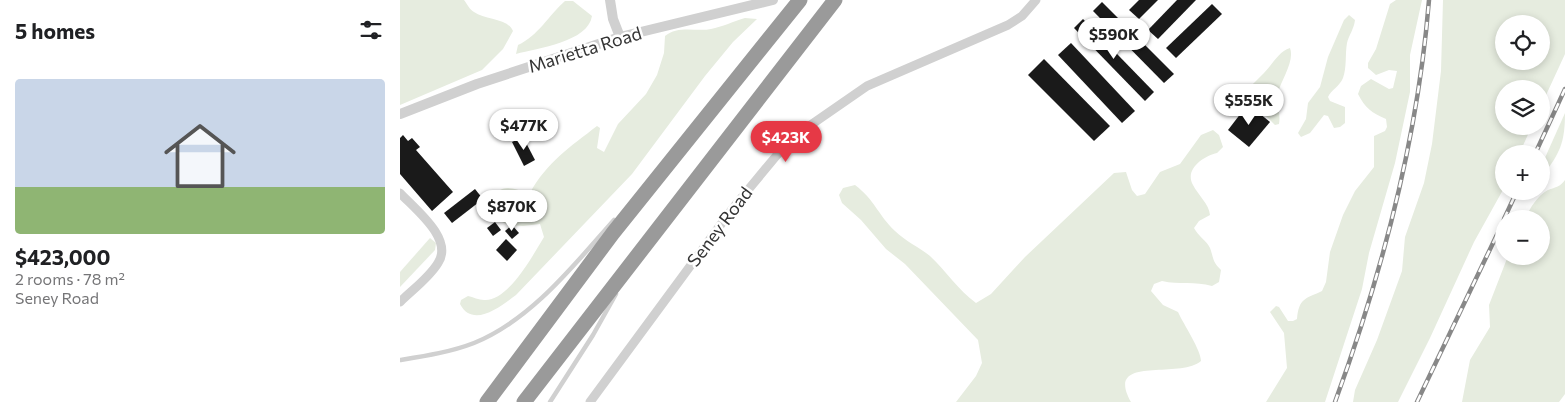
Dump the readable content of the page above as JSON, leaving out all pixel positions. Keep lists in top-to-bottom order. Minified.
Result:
{"streets":{"street":["Marietta Road","Seney Road"]},"page":{"heading":"5 homes","map_buttons":["+","−"],"price":["$590K","$555K","$477K","$423K","$870K"],"list":[{"name":"$423,000","note":"2 rooms · 78 m² · Seney Road"}]}}
